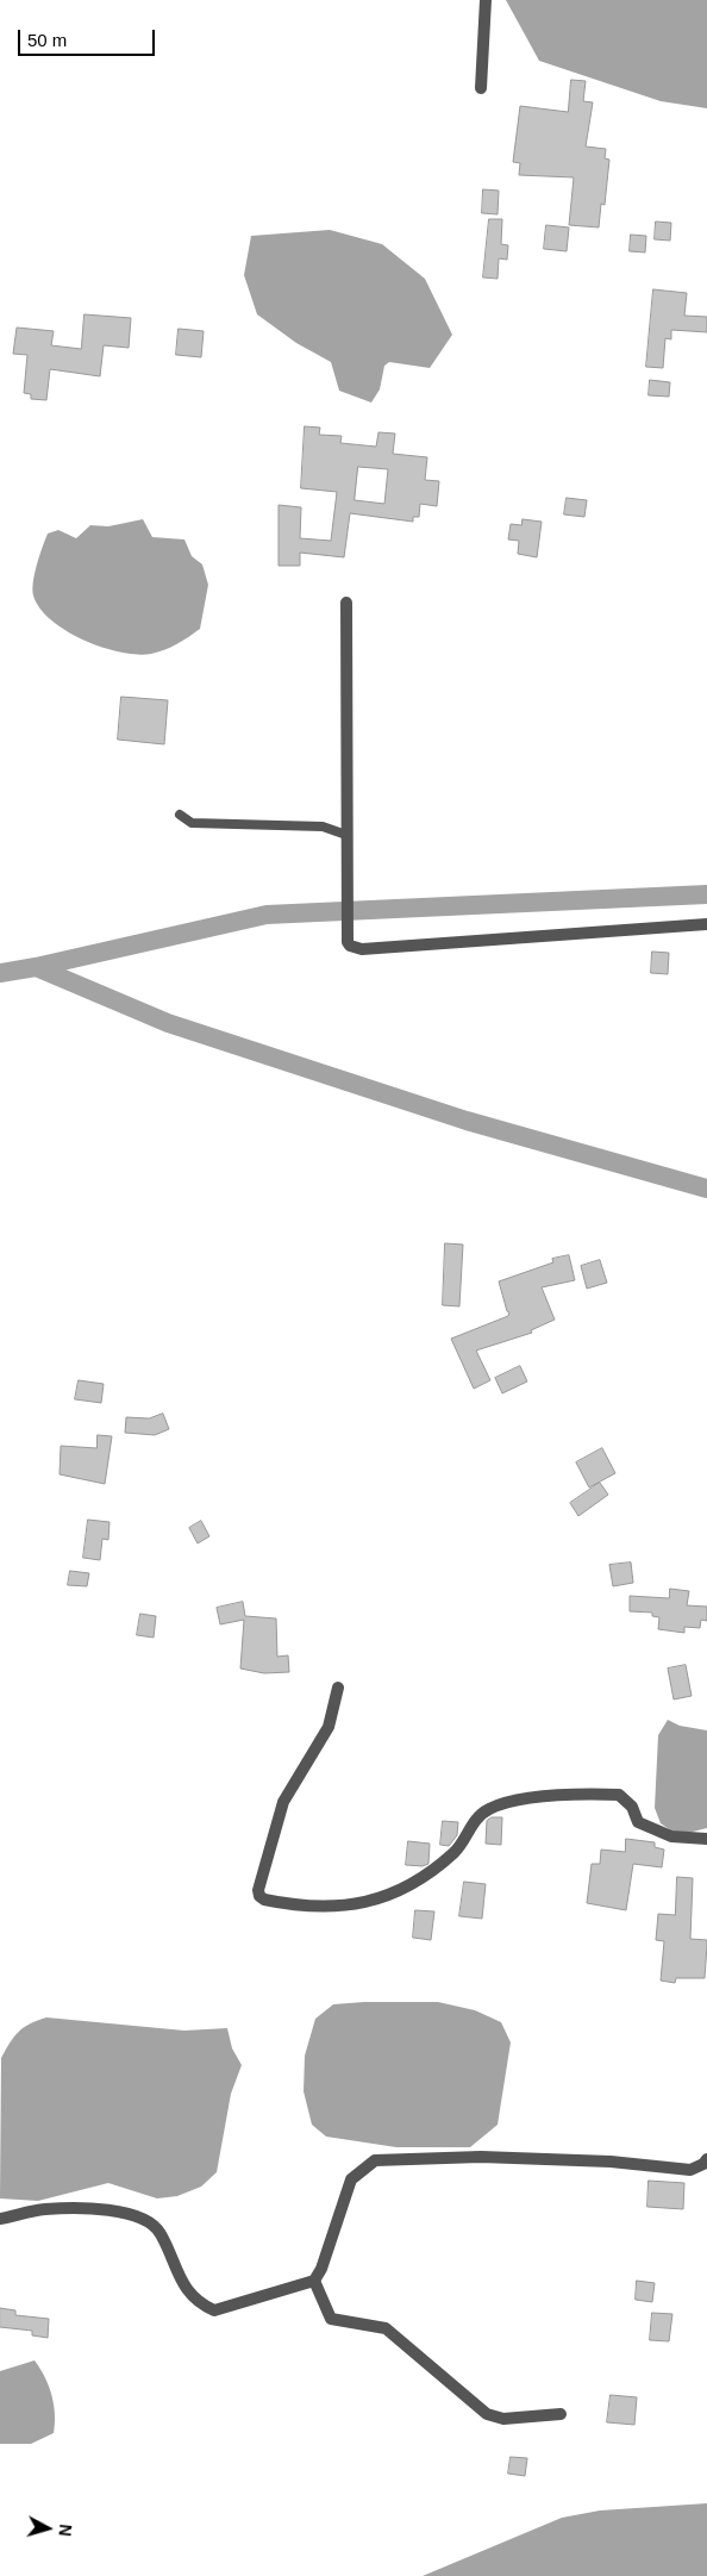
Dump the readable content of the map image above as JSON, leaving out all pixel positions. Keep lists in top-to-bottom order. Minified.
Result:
{"scale_bar":"50 m","north":"right"}
